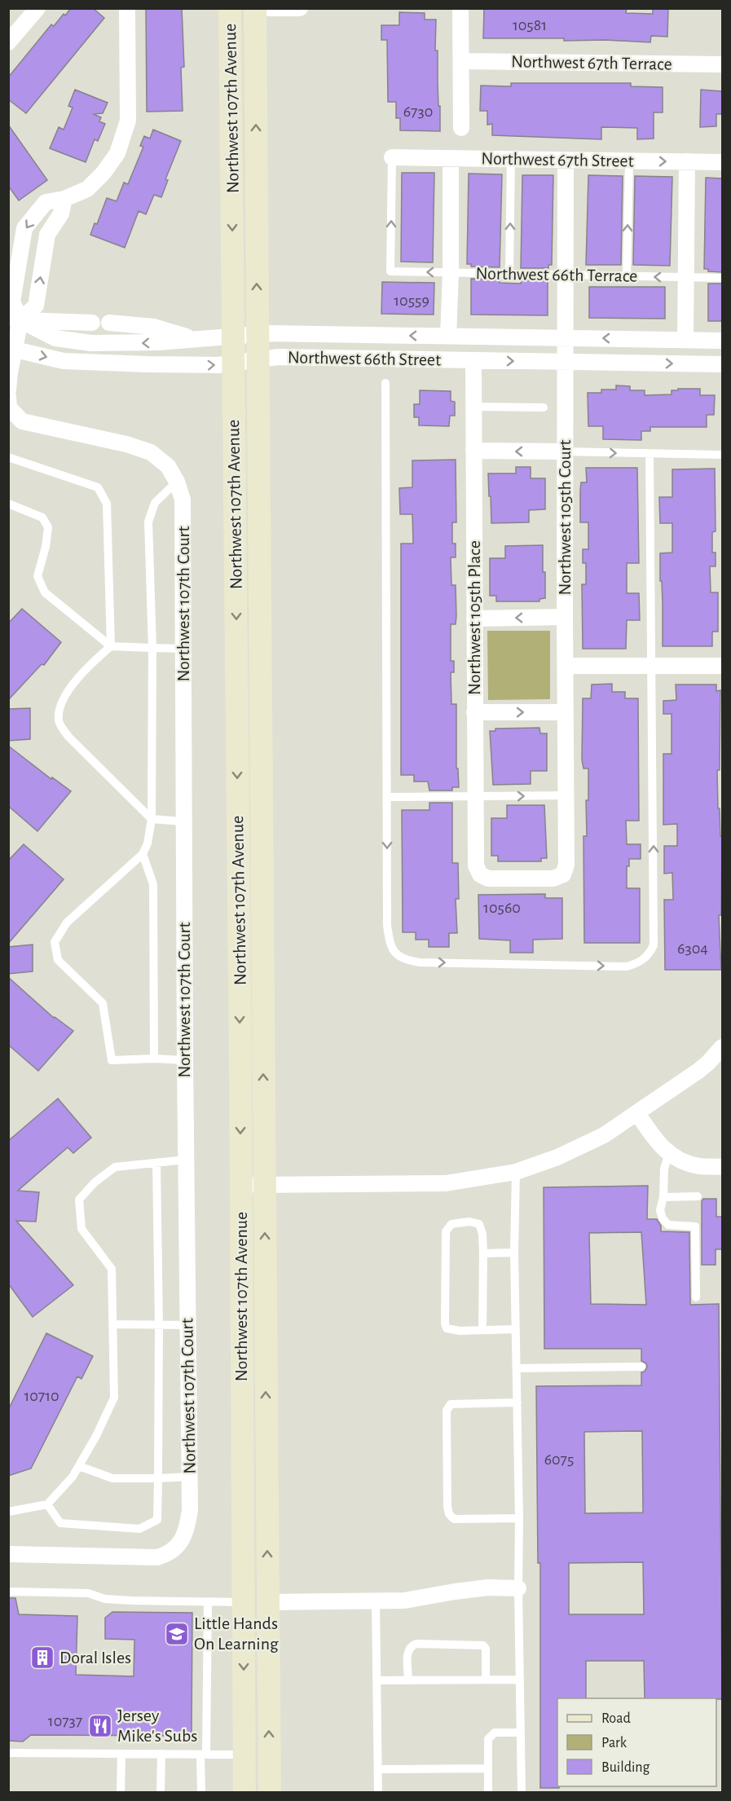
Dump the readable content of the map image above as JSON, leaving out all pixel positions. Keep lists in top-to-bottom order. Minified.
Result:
{"streets":{"main road":["Northwest 107th Avenue"],"street":["Northwest 67th Terrace","Northwest 67th Street","Northwest 66th Street","Northwest 105th Court","Northwest 107th Court","Northwest 105th Place"],"lane":["Northwest 66th Terrace"]},"crossings":[["Northwest 107th Avenue","Northwest 66th Street"],["Northwest 67th Street","Northwest 66th Terrace"],["Northwest 67th Street","Northwest 105th Court"],["Northwest 66th Terrace","Northwest 105th Court"],["Northwest 66th Street","Northwest 105th Court"],["Northwest 66th Street","Northwest 105th Place"],["Northwest 105th Court","Northwest 105th Place"]],"places":{"school or university":["Little Hands On Learning"],"building":["Doral Isles"],"restaurant":["Jersey Mike's Subs"]},"house_numbers":["10581","6730","10559","10560","6304","10710","6075","10737"],"legend":["Road","Park","Building"]}
